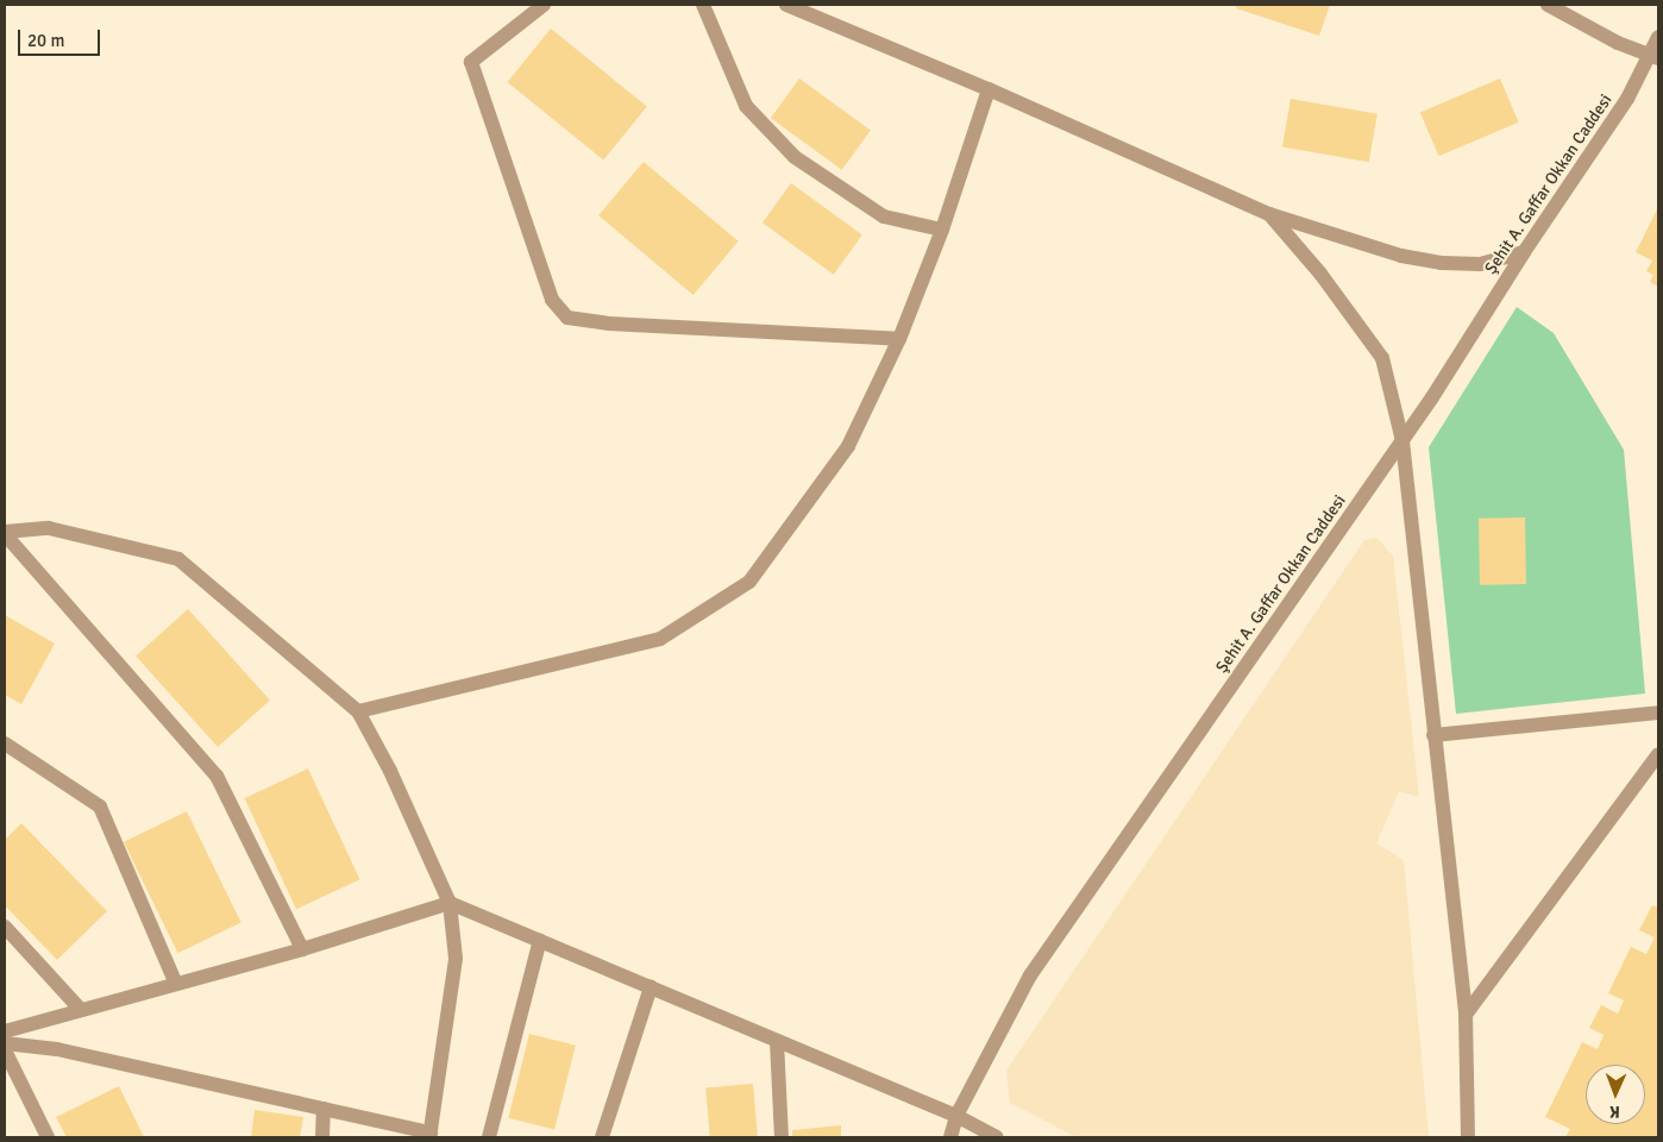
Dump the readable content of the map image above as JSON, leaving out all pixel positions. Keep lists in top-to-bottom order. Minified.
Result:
{"streets":{"street":["Şehit A. Gaffar Okkan Caddesi"]},"scale_bar":"20 m","north":"bottom"}
